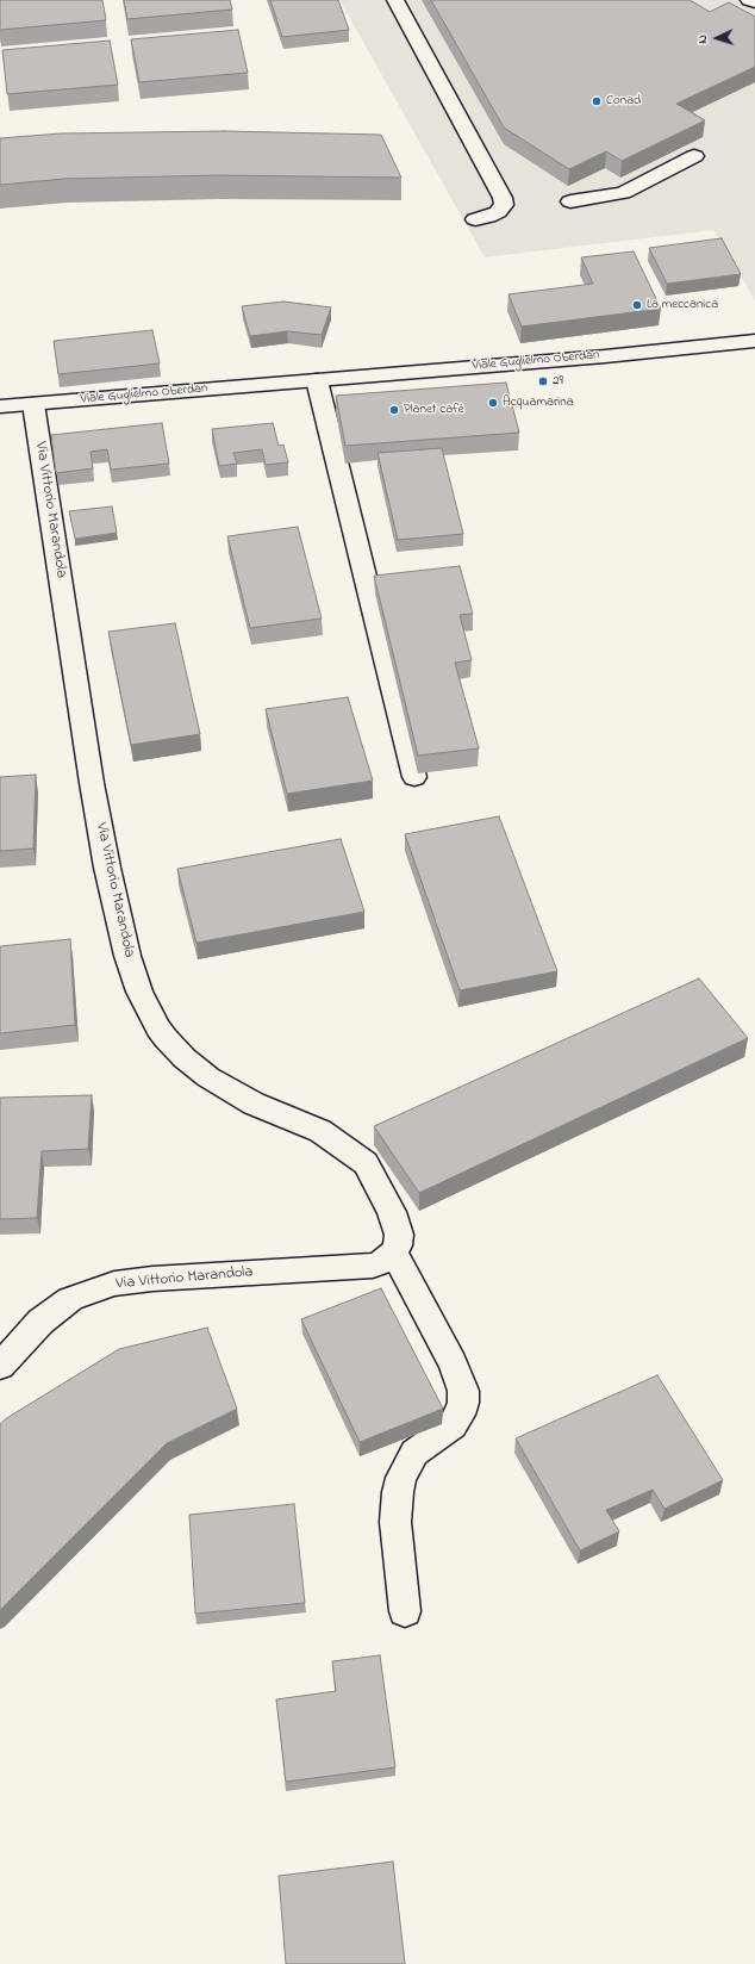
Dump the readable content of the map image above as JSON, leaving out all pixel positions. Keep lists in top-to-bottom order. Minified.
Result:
{"streets":{"street":["Viale Guglielmo Oberdan","Via Vittorio Marandola"]},"crossings":[["Viale Guglielmo Oberdan","Via Vittorio Marandola"]],"places":["Conad","La meccanica","29","Acquamarina","Planet cafè"],"north":"left"}
